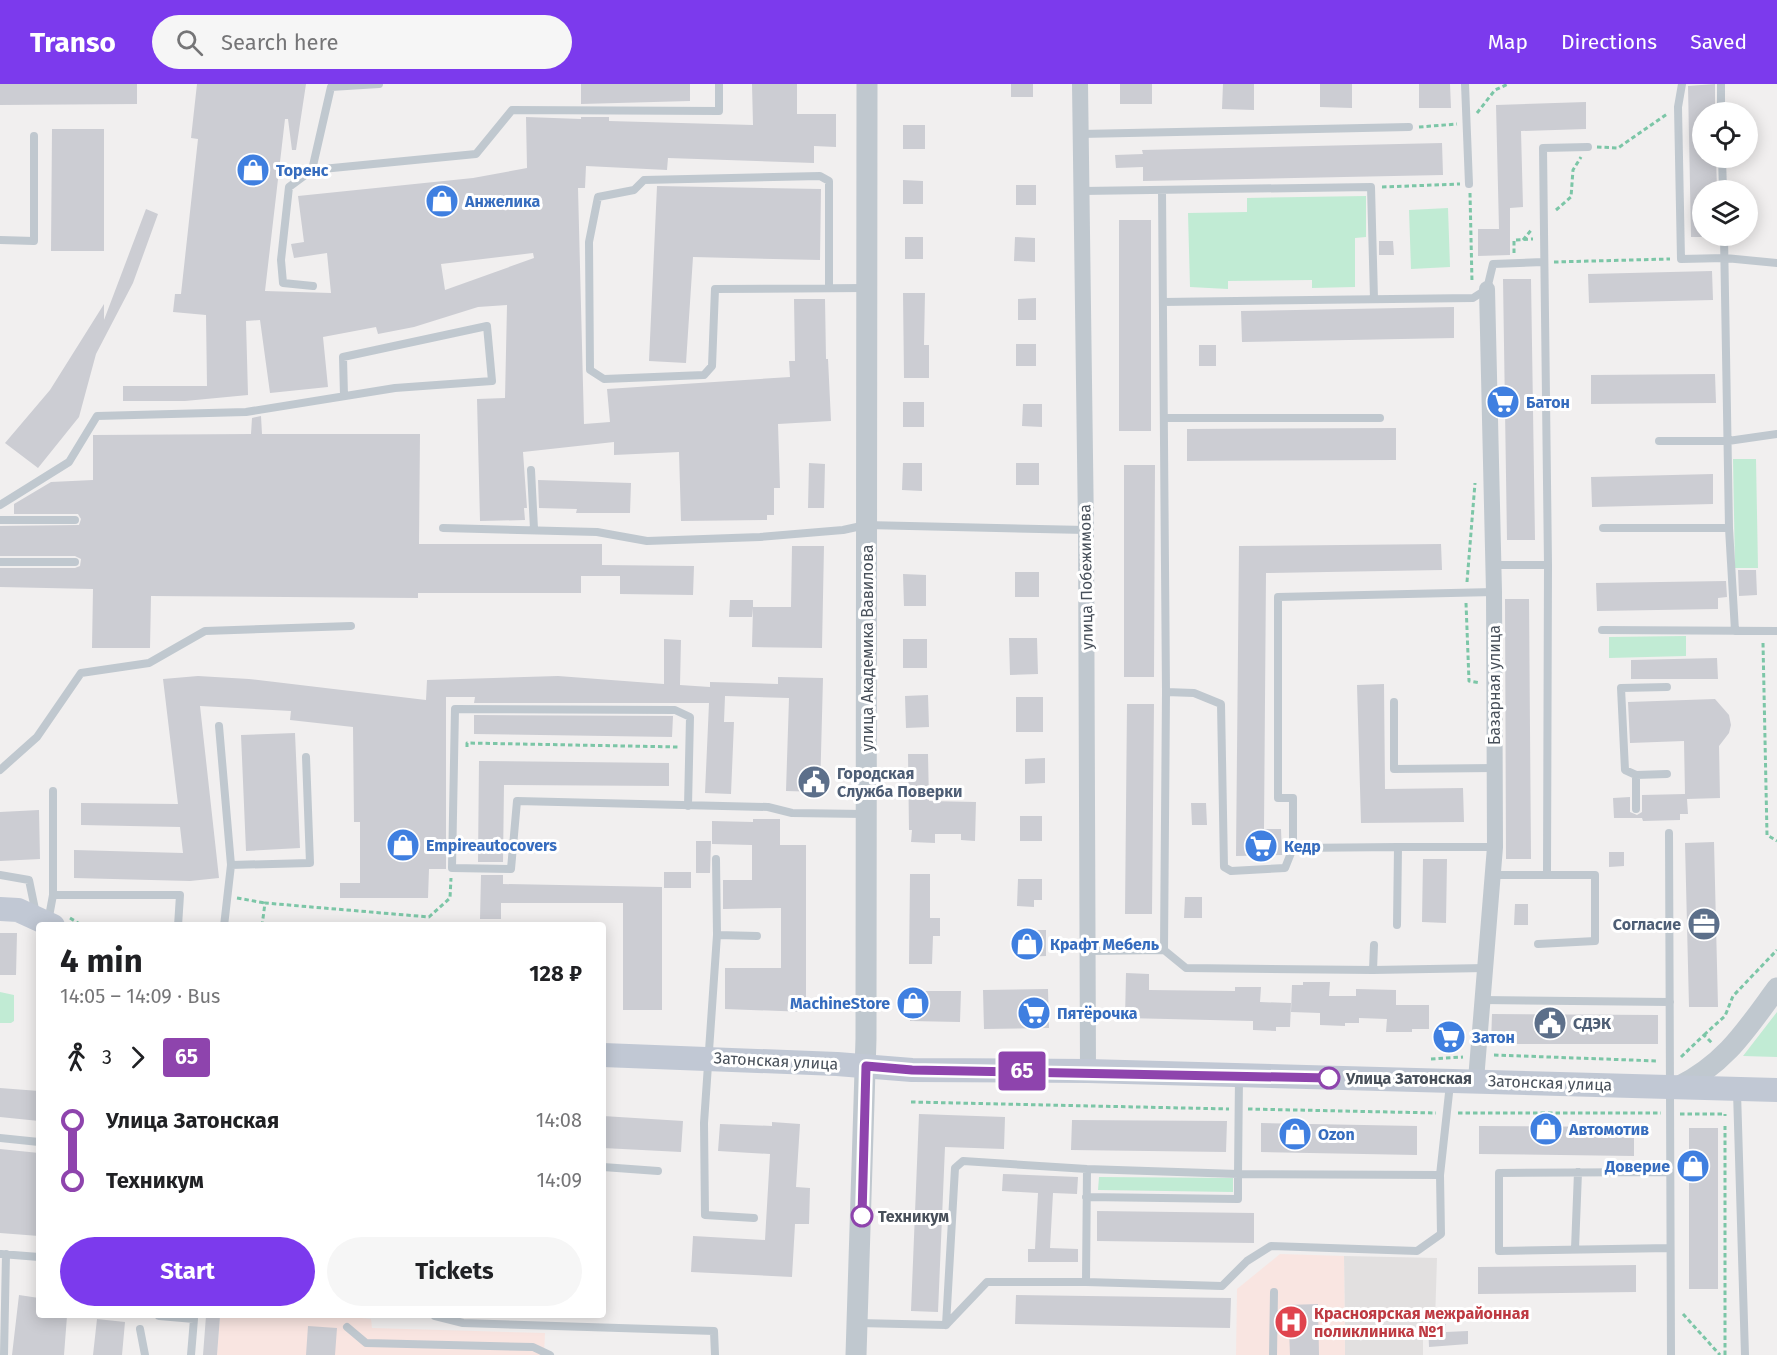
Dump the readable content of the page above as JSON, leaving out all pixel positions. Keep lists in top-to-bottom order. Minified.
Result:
{"streets":{"main road":["Затонская улица"],"street":["улица Побежимова","улица Академика Вавилова","Базарная улица"]},"crossings":[["улица Побежимова","Затонская улица"],["улица Академика Вавилова","Затонская улица"],["Базарная улица","Затонская улица"]],"places":{"shop":["Торенс","Анжелика","Empireautocovers","Крафт Мебель","MachineStore","Автомотив","Ozon","Доверие"],"supermarket":["Батон","Кедр","Пятёрочка","Затон"],"public building":["Городская Служба Поверки","СДЭК"],"office":["Согласие"],"other":["Улица Затонская","Техникум"],"hospital":["Красноярская межрайонная поликлиника №1"]},"lines":["bus line 65"],"page":{"header":"Transo","search":"Search here","nav":["Map","Directions","Saved"],"on_map":"65","heading":["4 min","14:05 – 14:09 · Bus","128 ₽"],"legs":["3","65"],"list":[{"name":"Улица Затонская","value":"14:08"},{"name":"Техникум","value":"14:09"}],"buttons":["Start","Tickets"]}}
